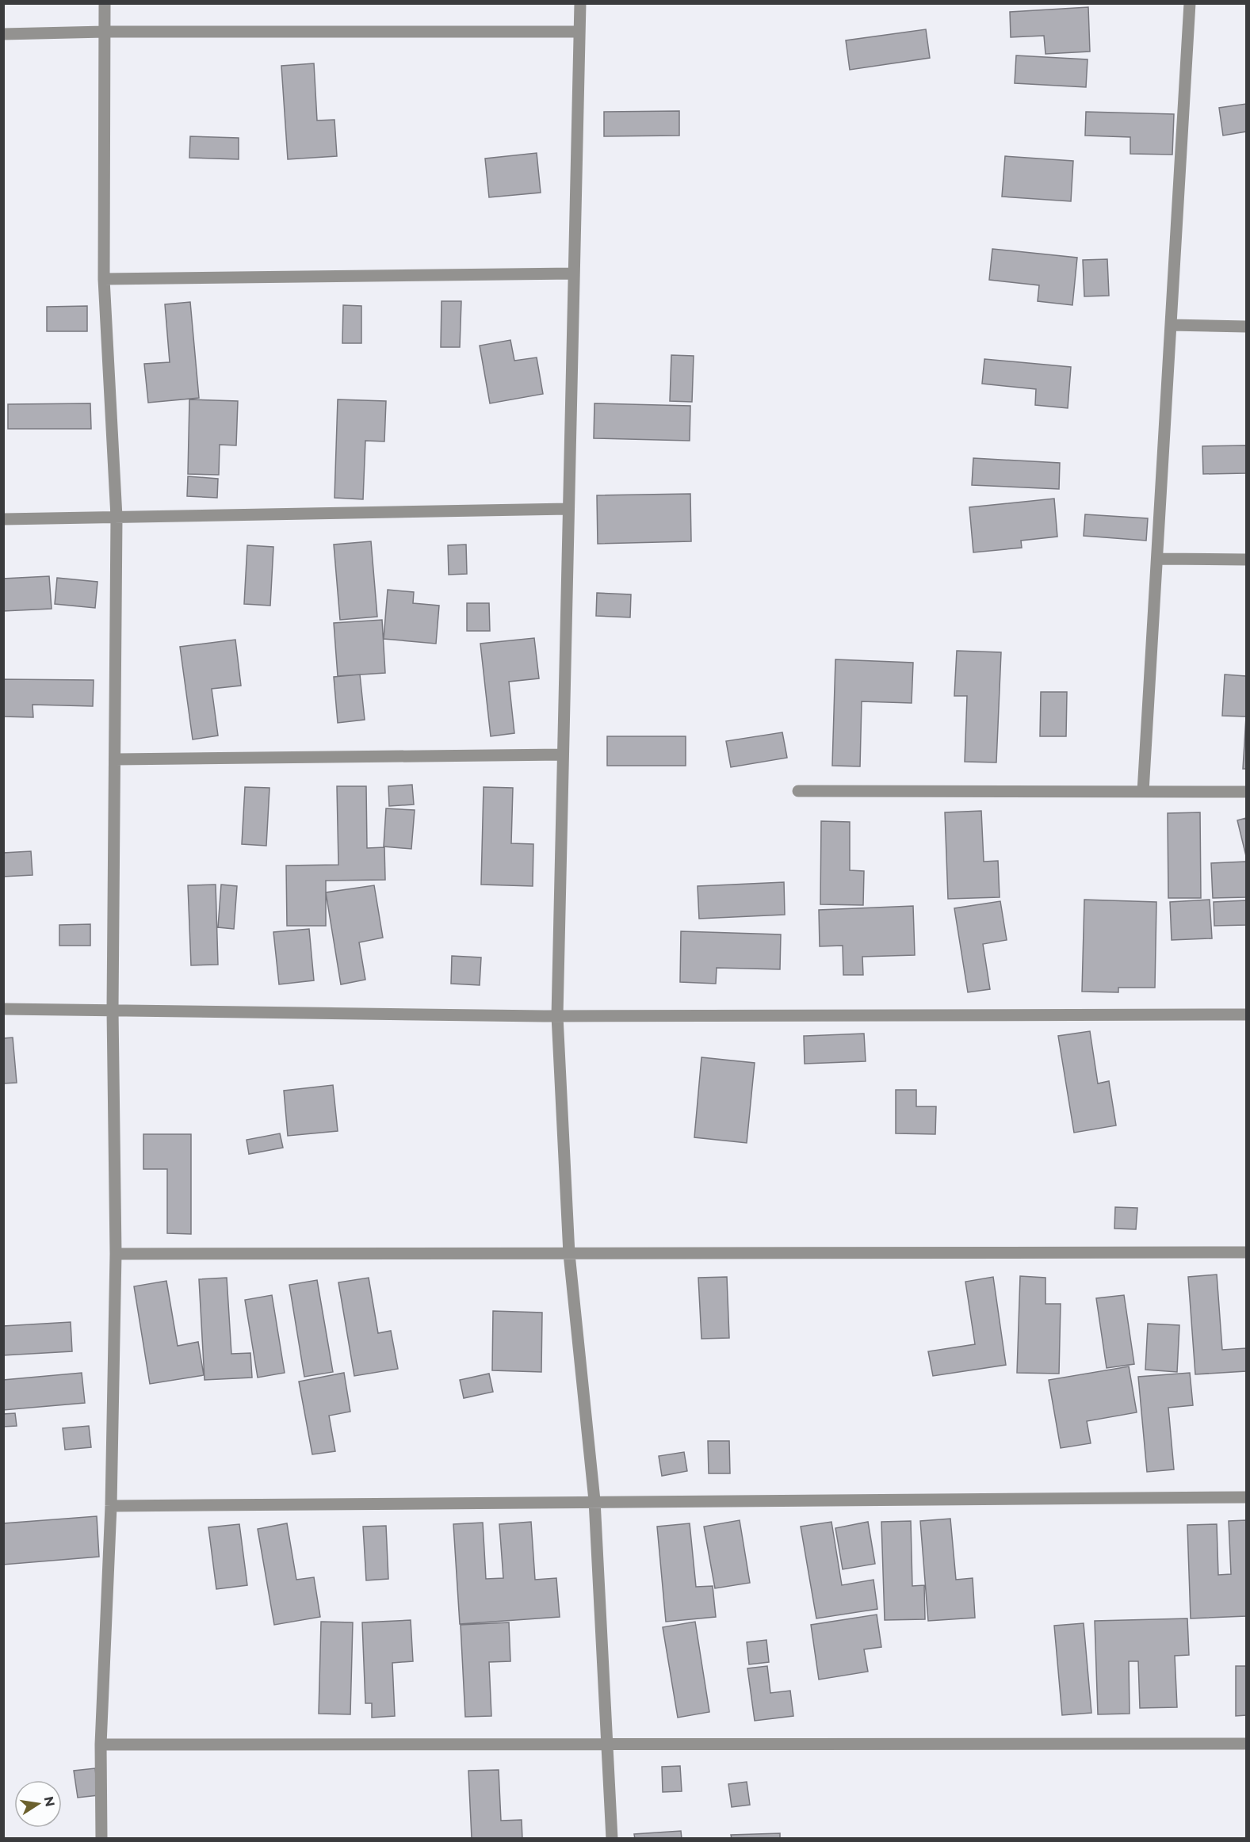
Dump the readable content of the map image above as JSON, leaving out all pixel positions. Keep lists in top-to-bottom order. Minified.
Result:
{"north":"right"}
